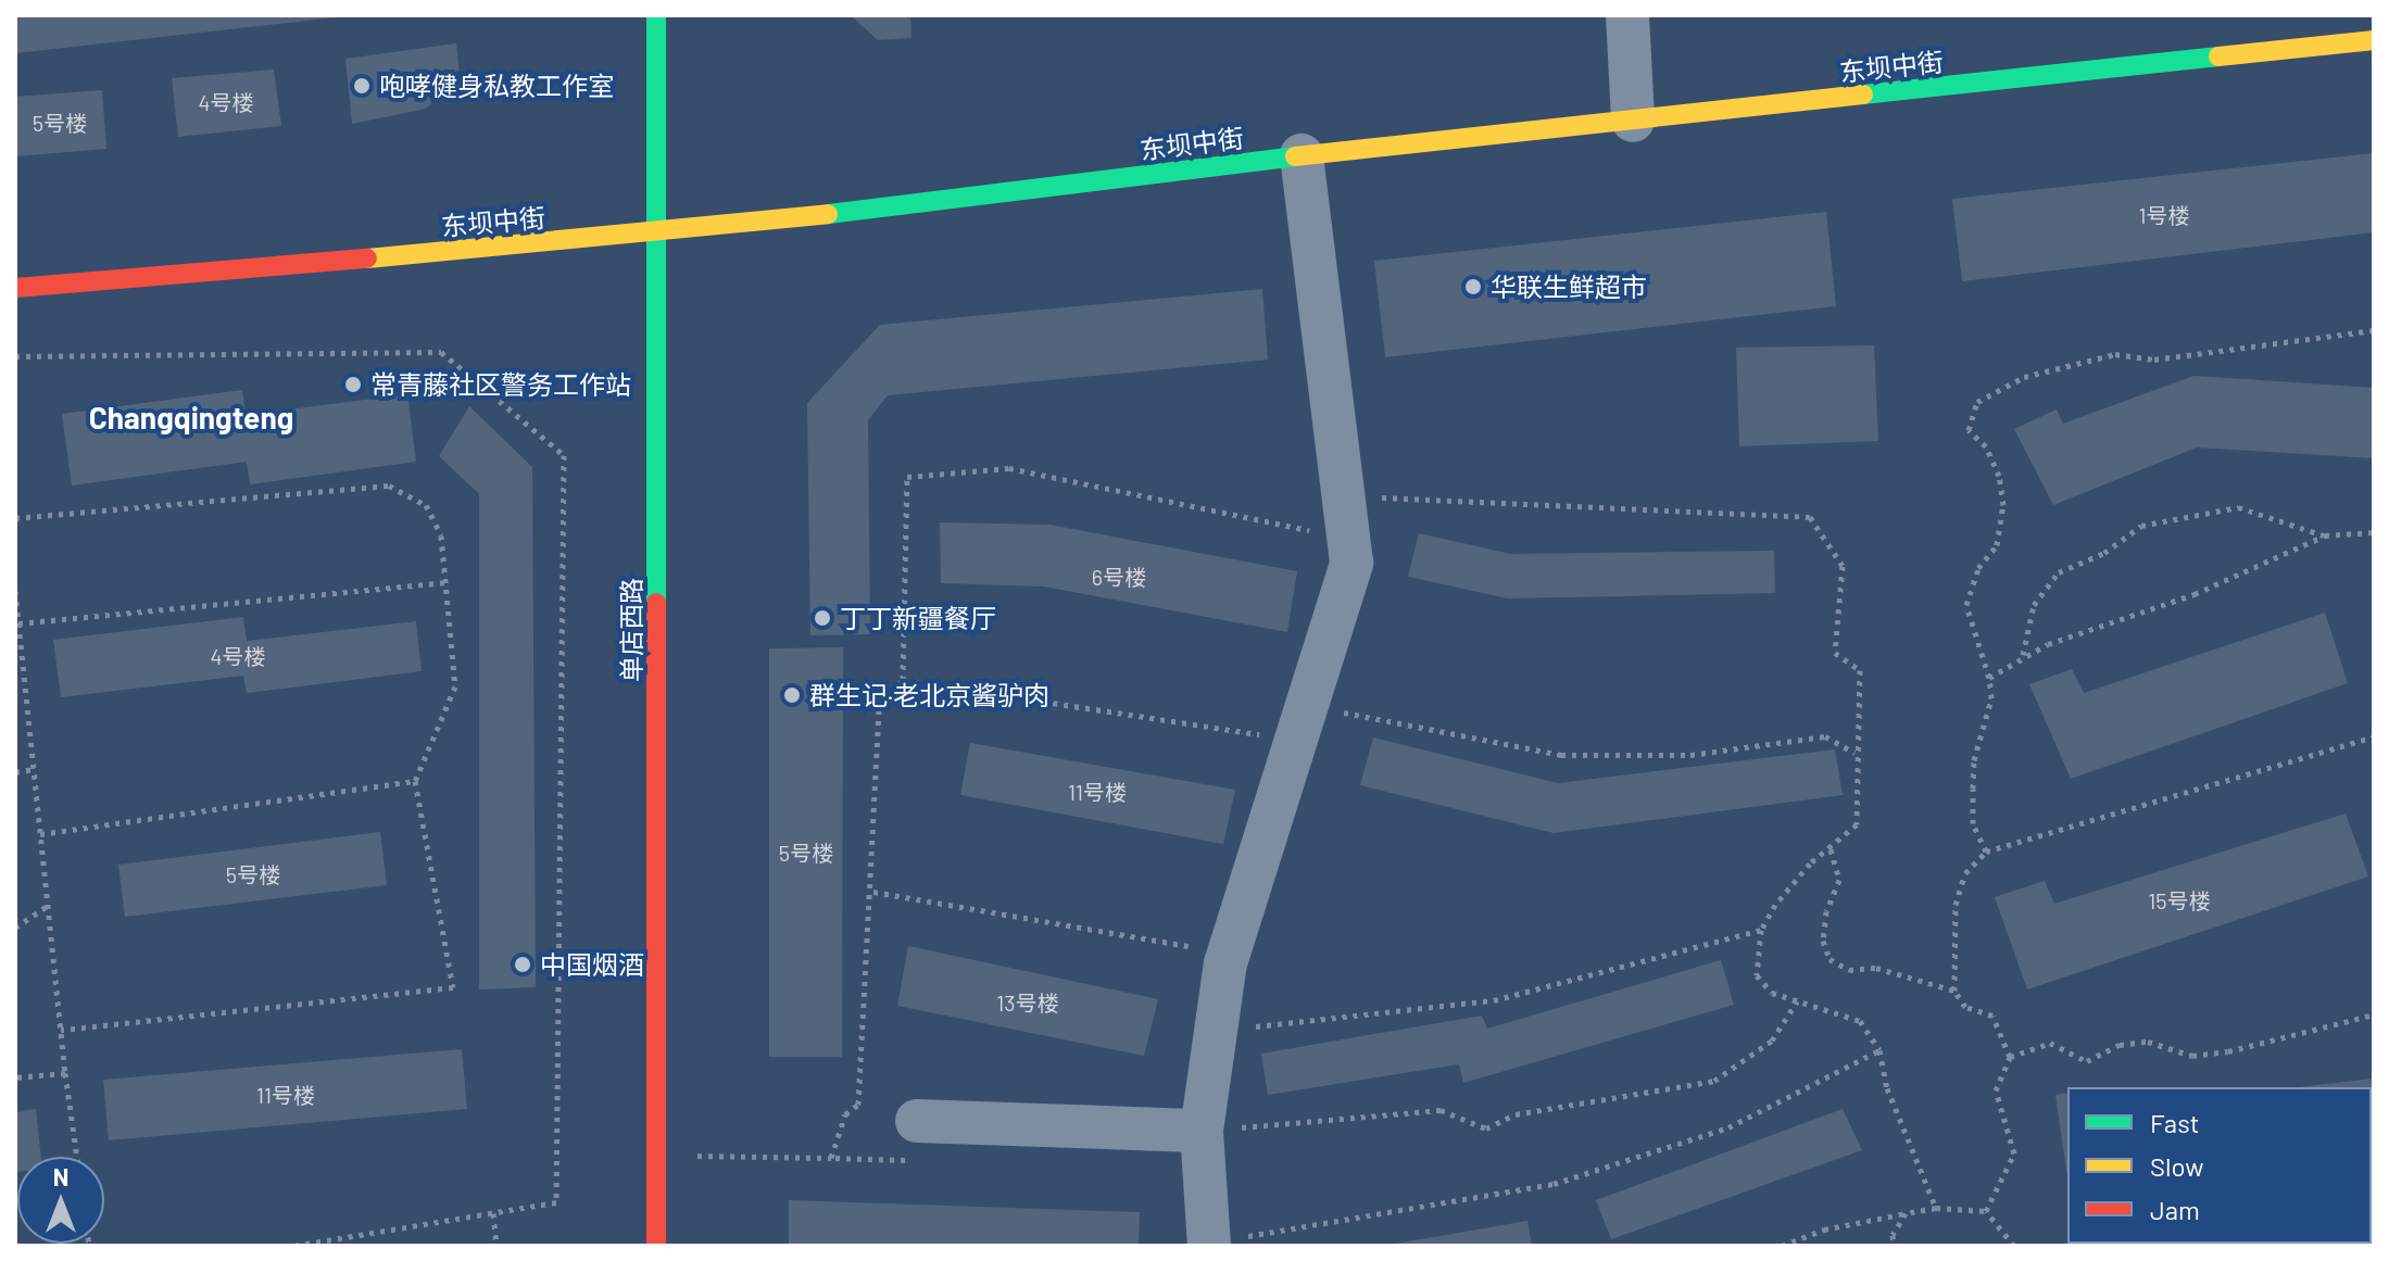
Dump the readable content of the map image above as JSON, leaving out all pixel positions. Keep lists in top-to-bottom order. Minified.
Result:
{"streets":{"street":["东坝中街","单店西路"]},"crossings":[["东坝中街","单店西路"]],"districts":["Changqingteng"],"places":["咆哮健身私教工作室","华联生鲜超市","常青藤社区警务工作站","丁丁新疆餐厅","群生记·老北京酱驴肉","中国烟酒"],"house_numbers":["4号楼","5号楼","1号楼","6号楼","4号楼","11号楼","5号楼","5号楼","15号楼","13号楼","11号楼"],"legend":["Fast","Slow","Jam"],"north":"top"}
